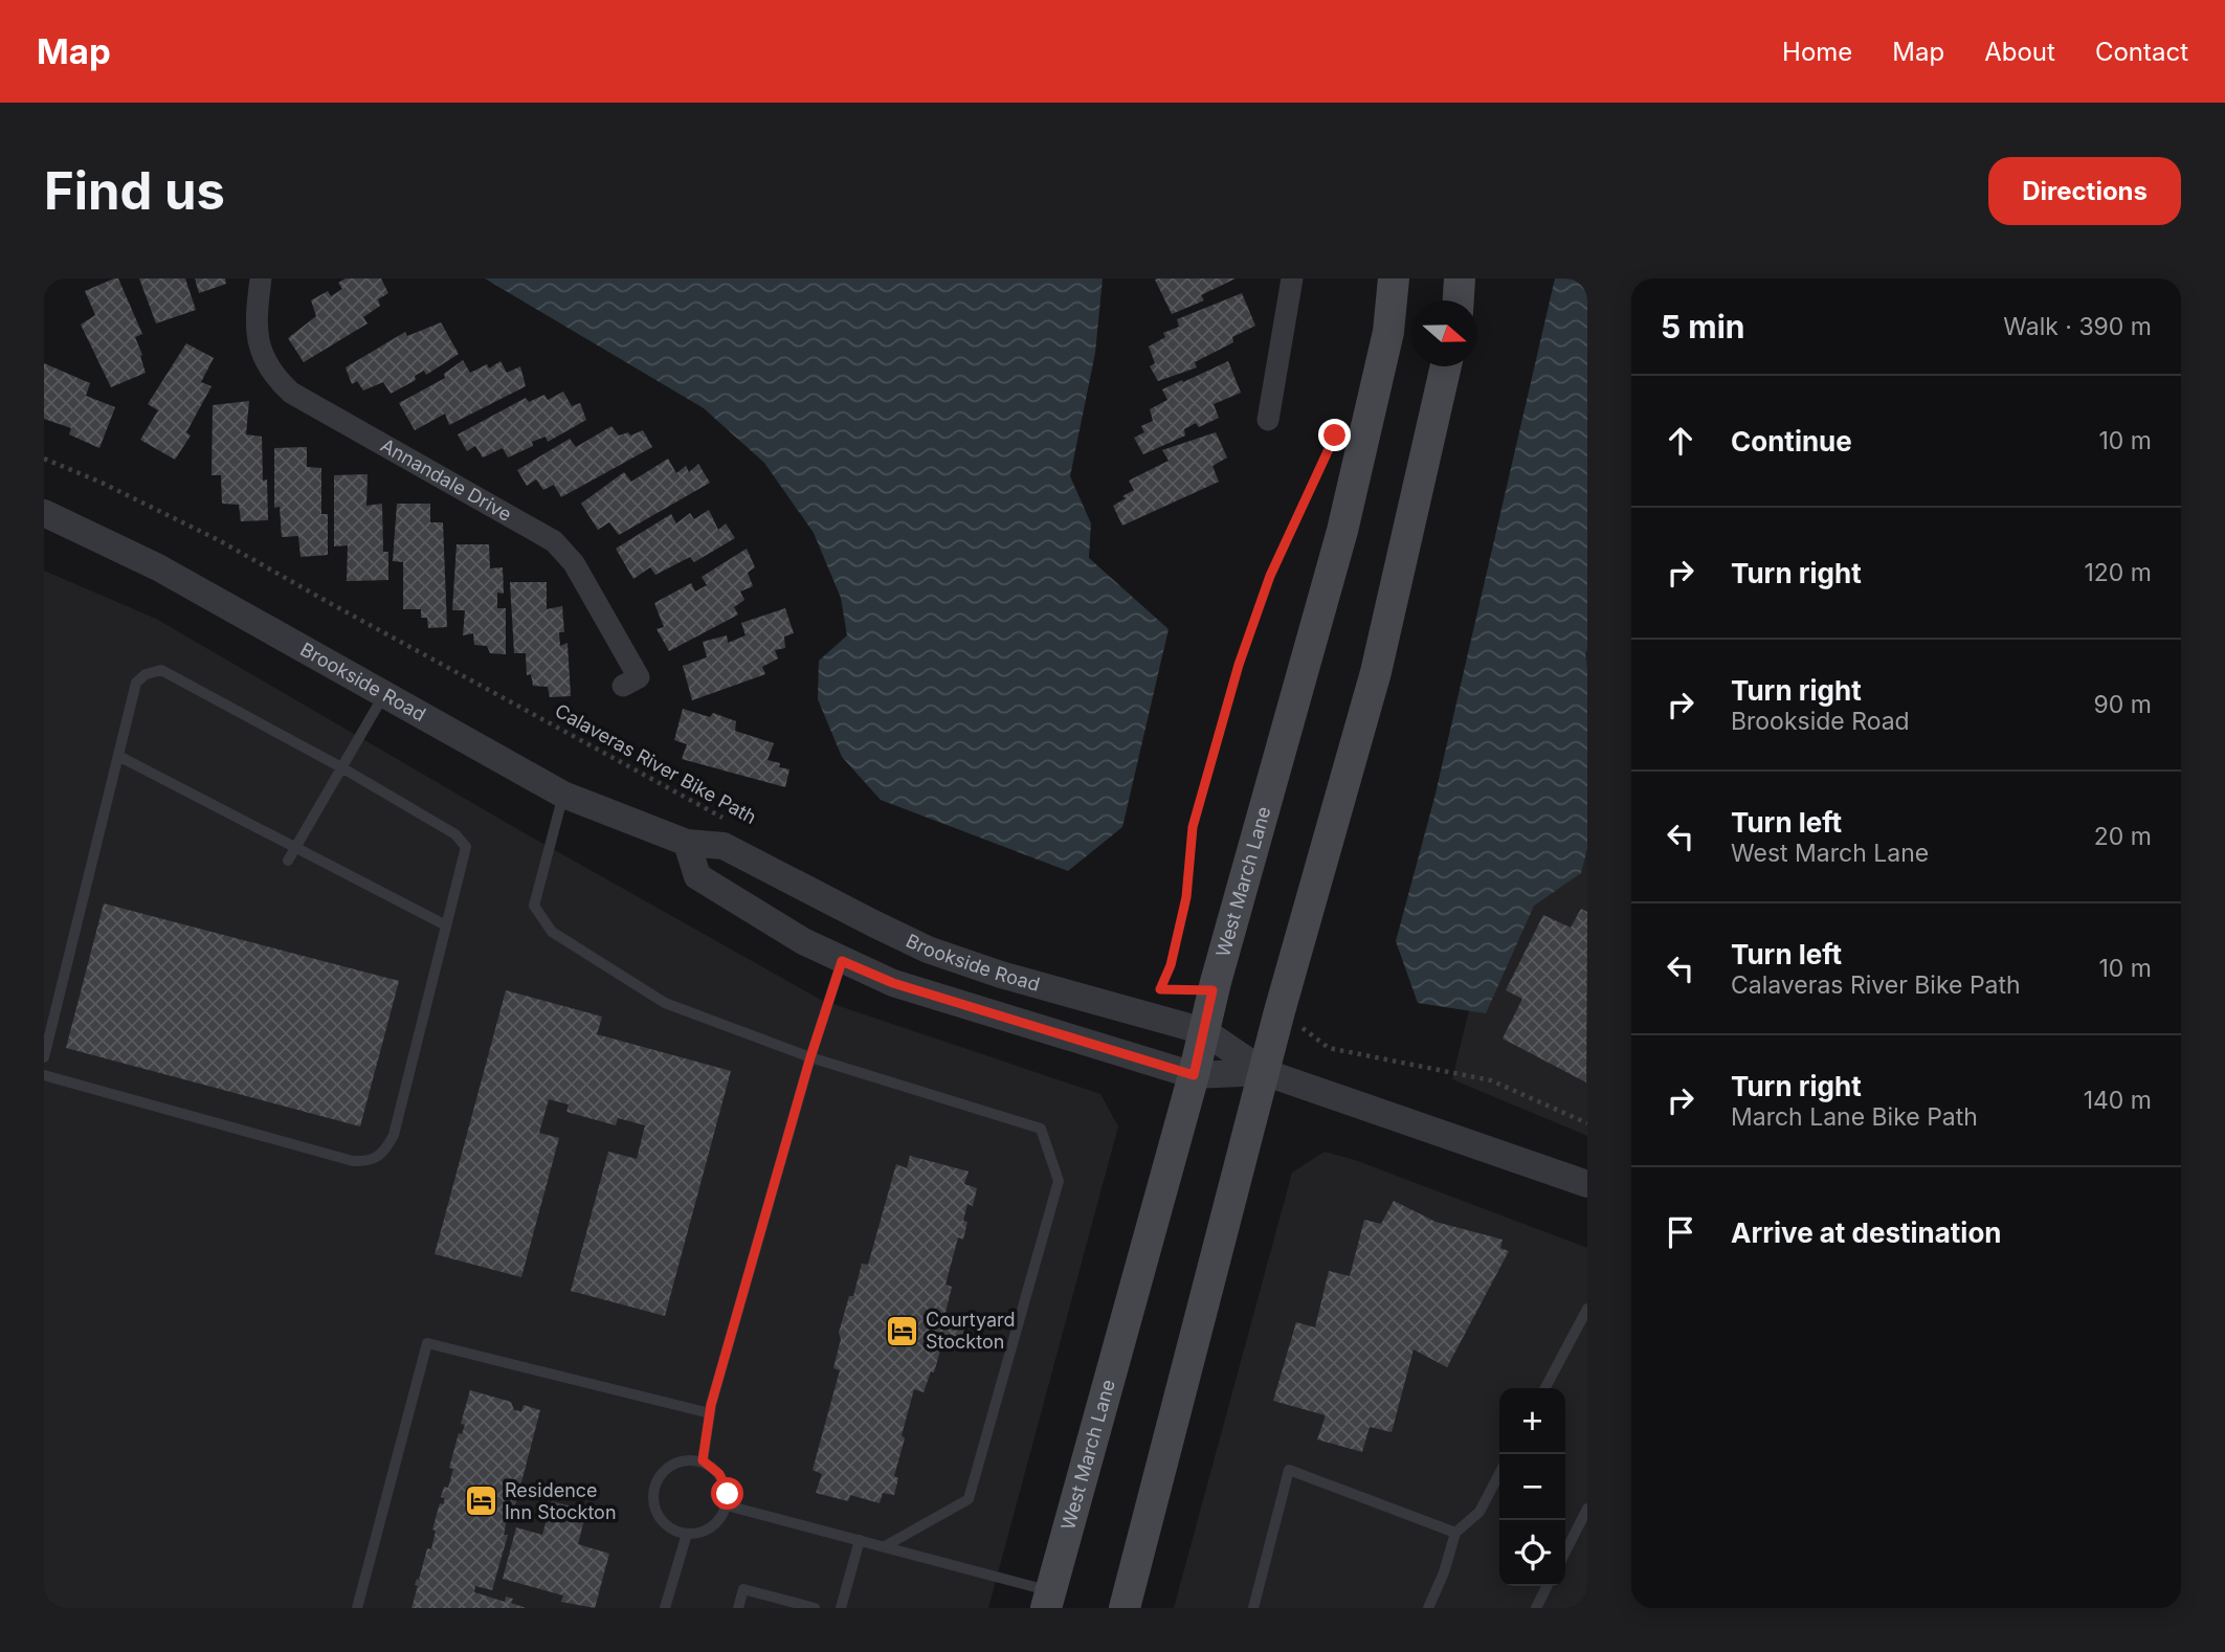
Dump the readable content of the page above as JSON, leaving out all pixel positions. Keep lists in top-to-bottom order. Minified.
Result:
{"streets":{"main road":["West March Lane"],"street":["Annandale Drive","Brookside Road"],"path":["Calaveras River Bike Path"]},"crossings":[["Brookside Road","West March Lane"]],"places":{"hotel":["Courtyard Stockton","Residence Inn Stockton"]},"north":"right","page":{"header":"Map","nav":["Home","Map","About","Contact"],"buttons":"Directions","title":"Find us","heading":["5 min","Walk · 390 m"],"list":[["Continue","10 m"],["Turn right","120 m"],["Turn right","Brookside Road","90 m"],["Turn left","West March Lane","20 m"],["Turn left","Calaveras River Bike Path","10 m"],["Turn right","March Lane Bike Path","140 m"],"Arrive at destination"],"map_buttons":["+","−"]}}
